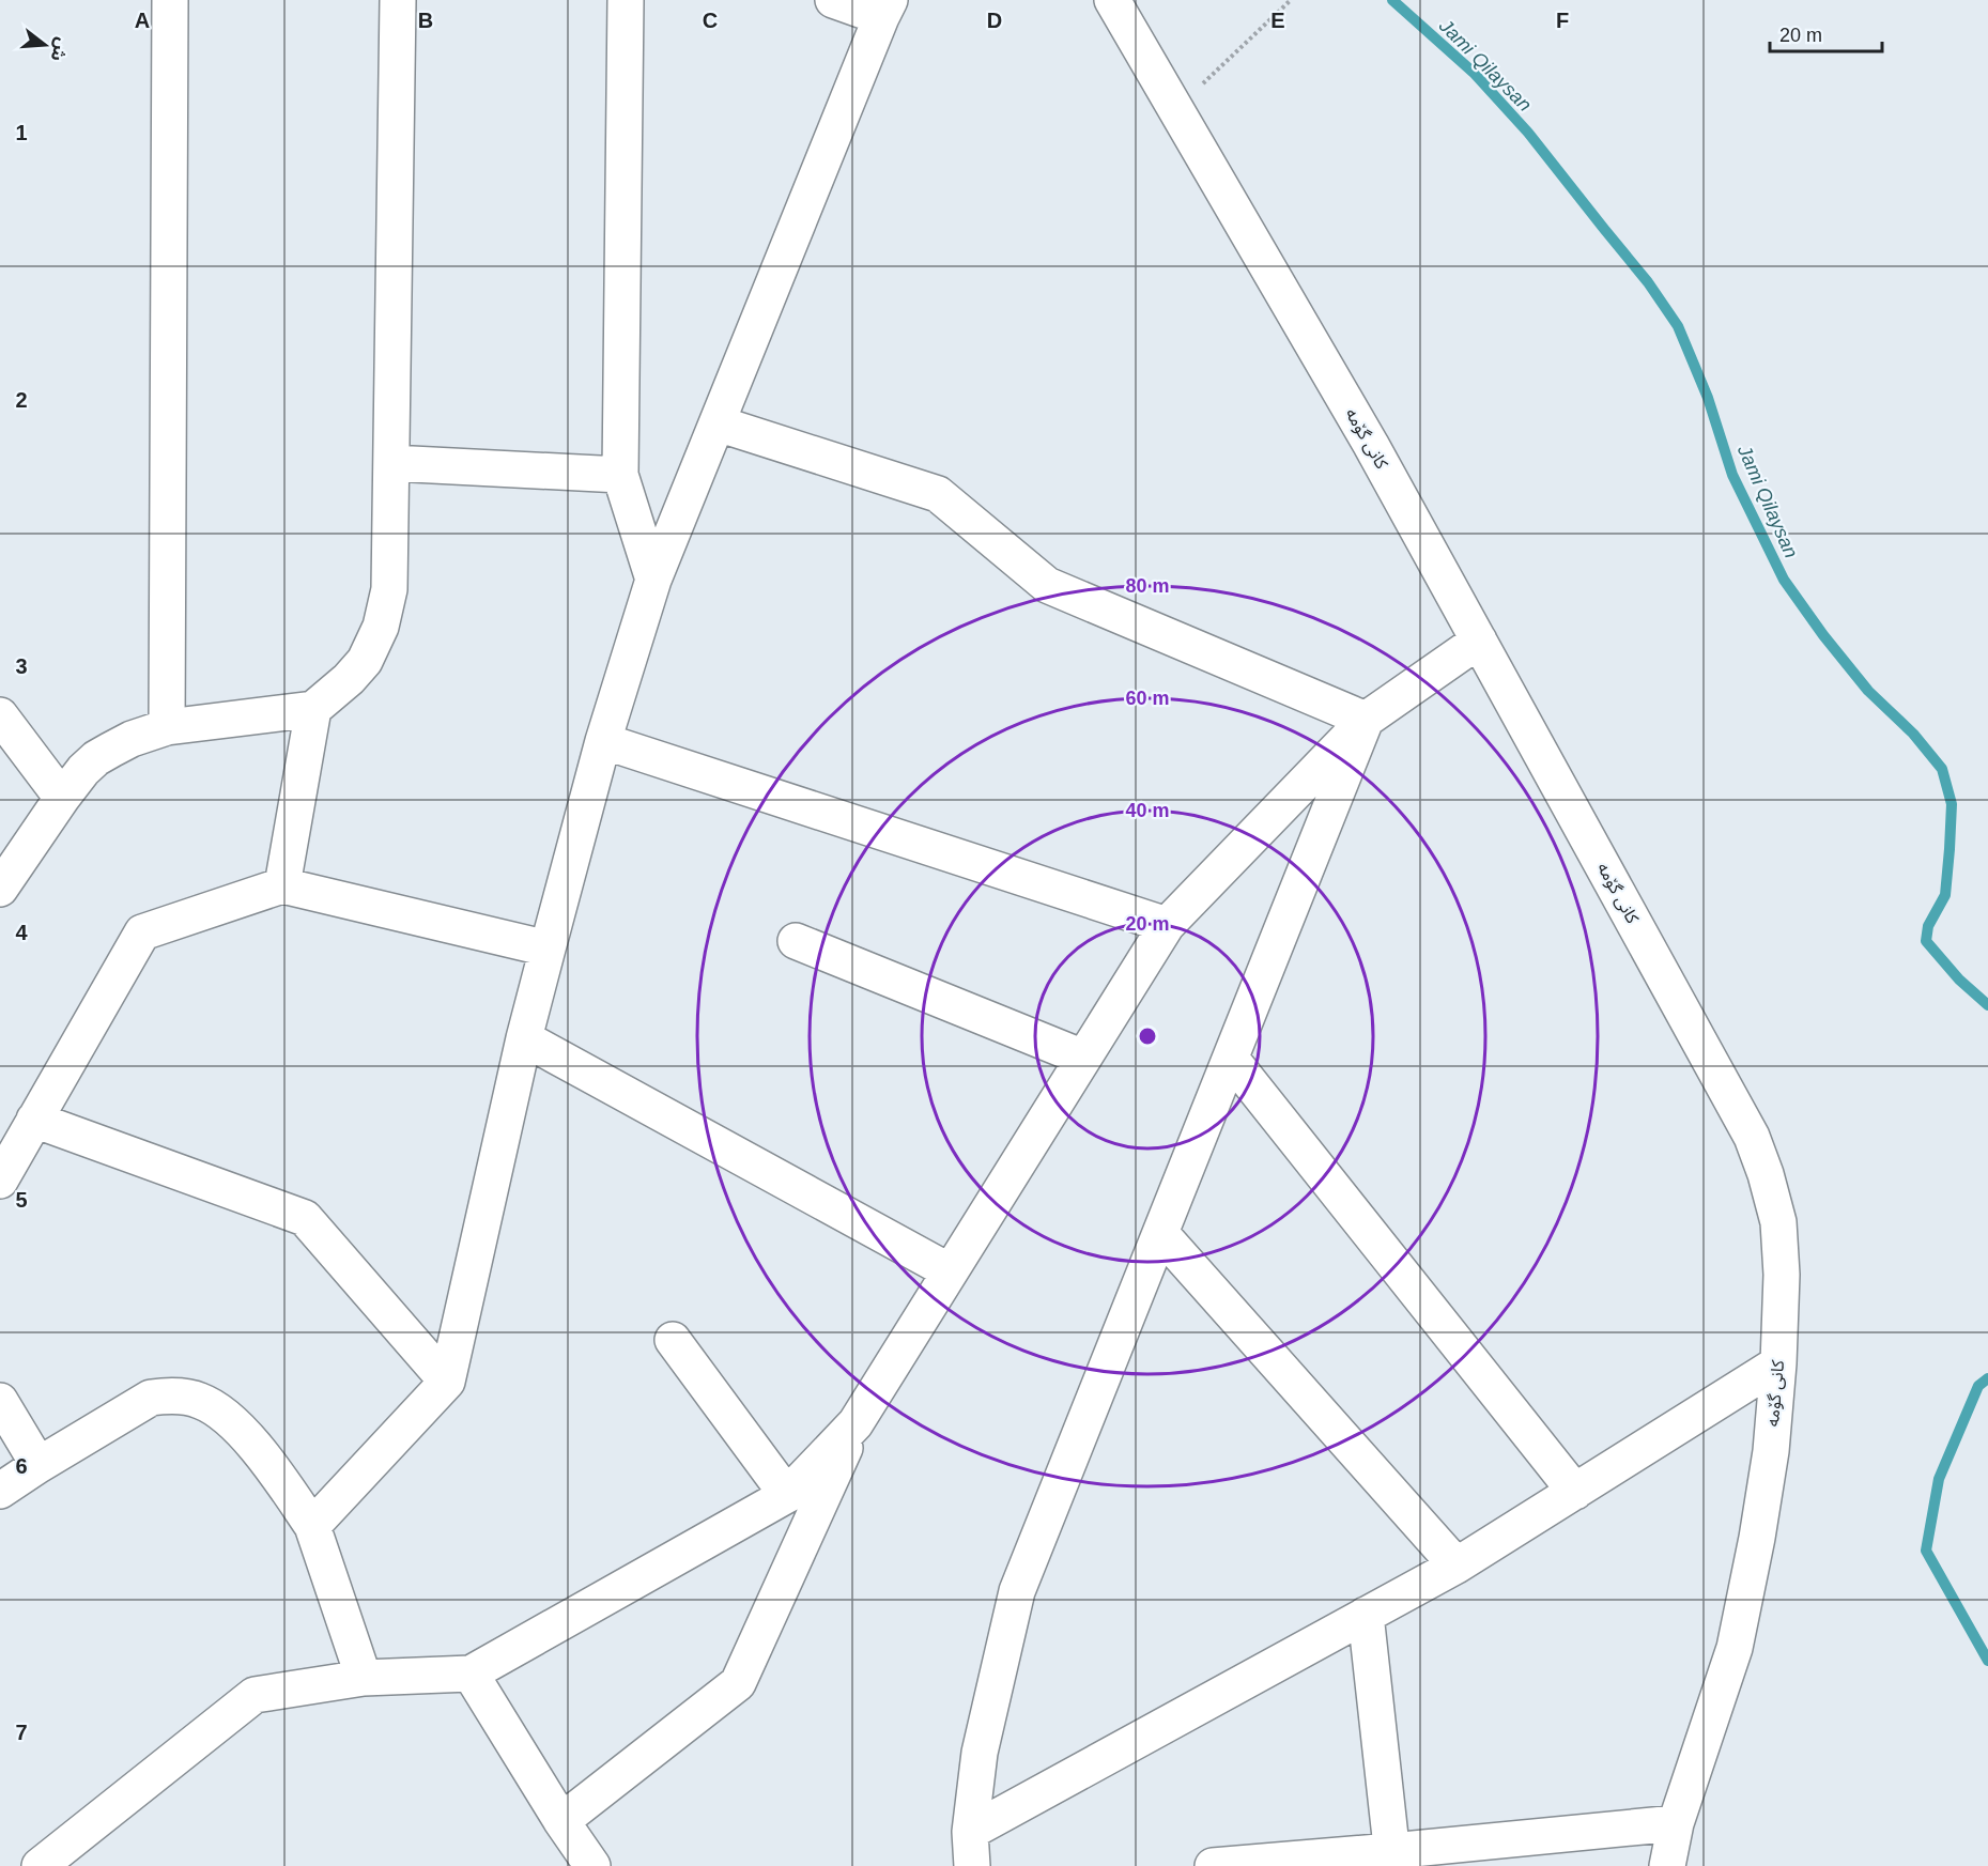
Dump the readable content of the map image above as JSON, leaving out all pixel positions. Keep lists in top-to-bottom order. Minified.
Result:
{"streets":{"street":["کانی گۆمە"]},"water":["Jami Qilaysan"],"scale_bar":"20 m","north":"right","grid":{"columns":["A","B","C","D","E","F"],"rows":["1","2","3","4","5","6","7"]},"rings":["80 m","60 m","40 m","20 m"]}
